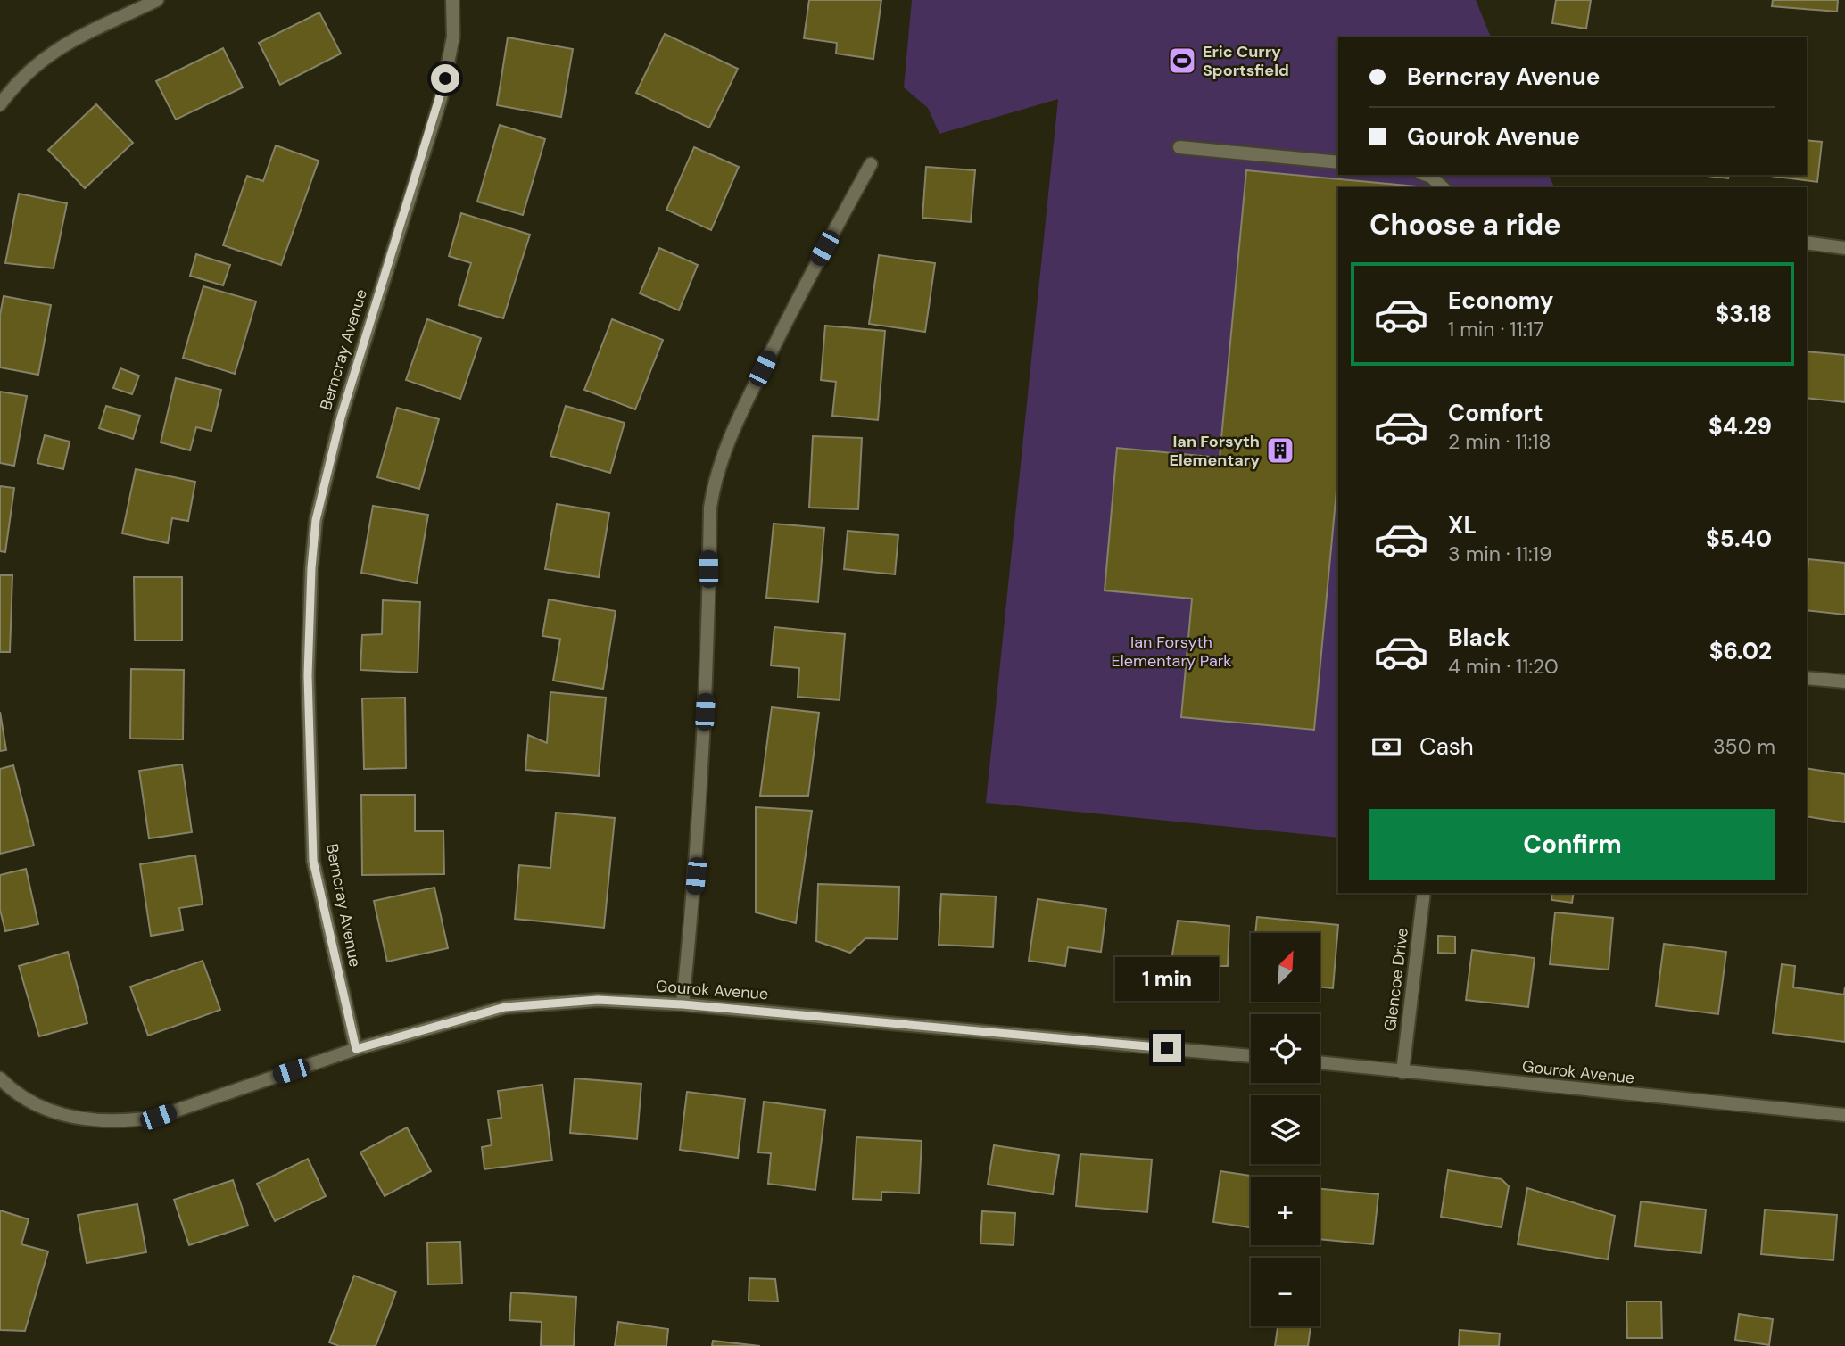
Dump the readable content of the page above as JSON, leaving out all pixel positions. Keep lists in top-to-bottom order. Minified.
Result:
{"streets":{"street":["Berncray Avenue","Glencoe Drive","Gourok Avenue"]},"crossings":[["Berncray Avenue","Gourok Avenue"],["Glencoe Drive","Gourok Avenue"]],"parks":["Ian Forsyth Elementary Park"],"places":{"sports":["Eric Curry Sportsfield"],"building":["Ian Forsyth Elementary"]},"north":"top right","page":{"banner":["Berncray Avenue","Gourok Avenue"],"heading":"Choose a ride","list":[{"name":"Economy","note":"1 min · 11:17","value":"$3.18"},{"name":"Comfort","note":"2 min · 11:18","value":"$4.29"},{"name":"XL","note":"3 min · 11:19","value":"$5.40"},{"name":"Black","note":"4 min · 11:20","value":"$6.02"}],"pay":["Cash","350 m"],"buttons":"Confirm","map_buttons":["+","−"],"bubble":"1 min"}}
